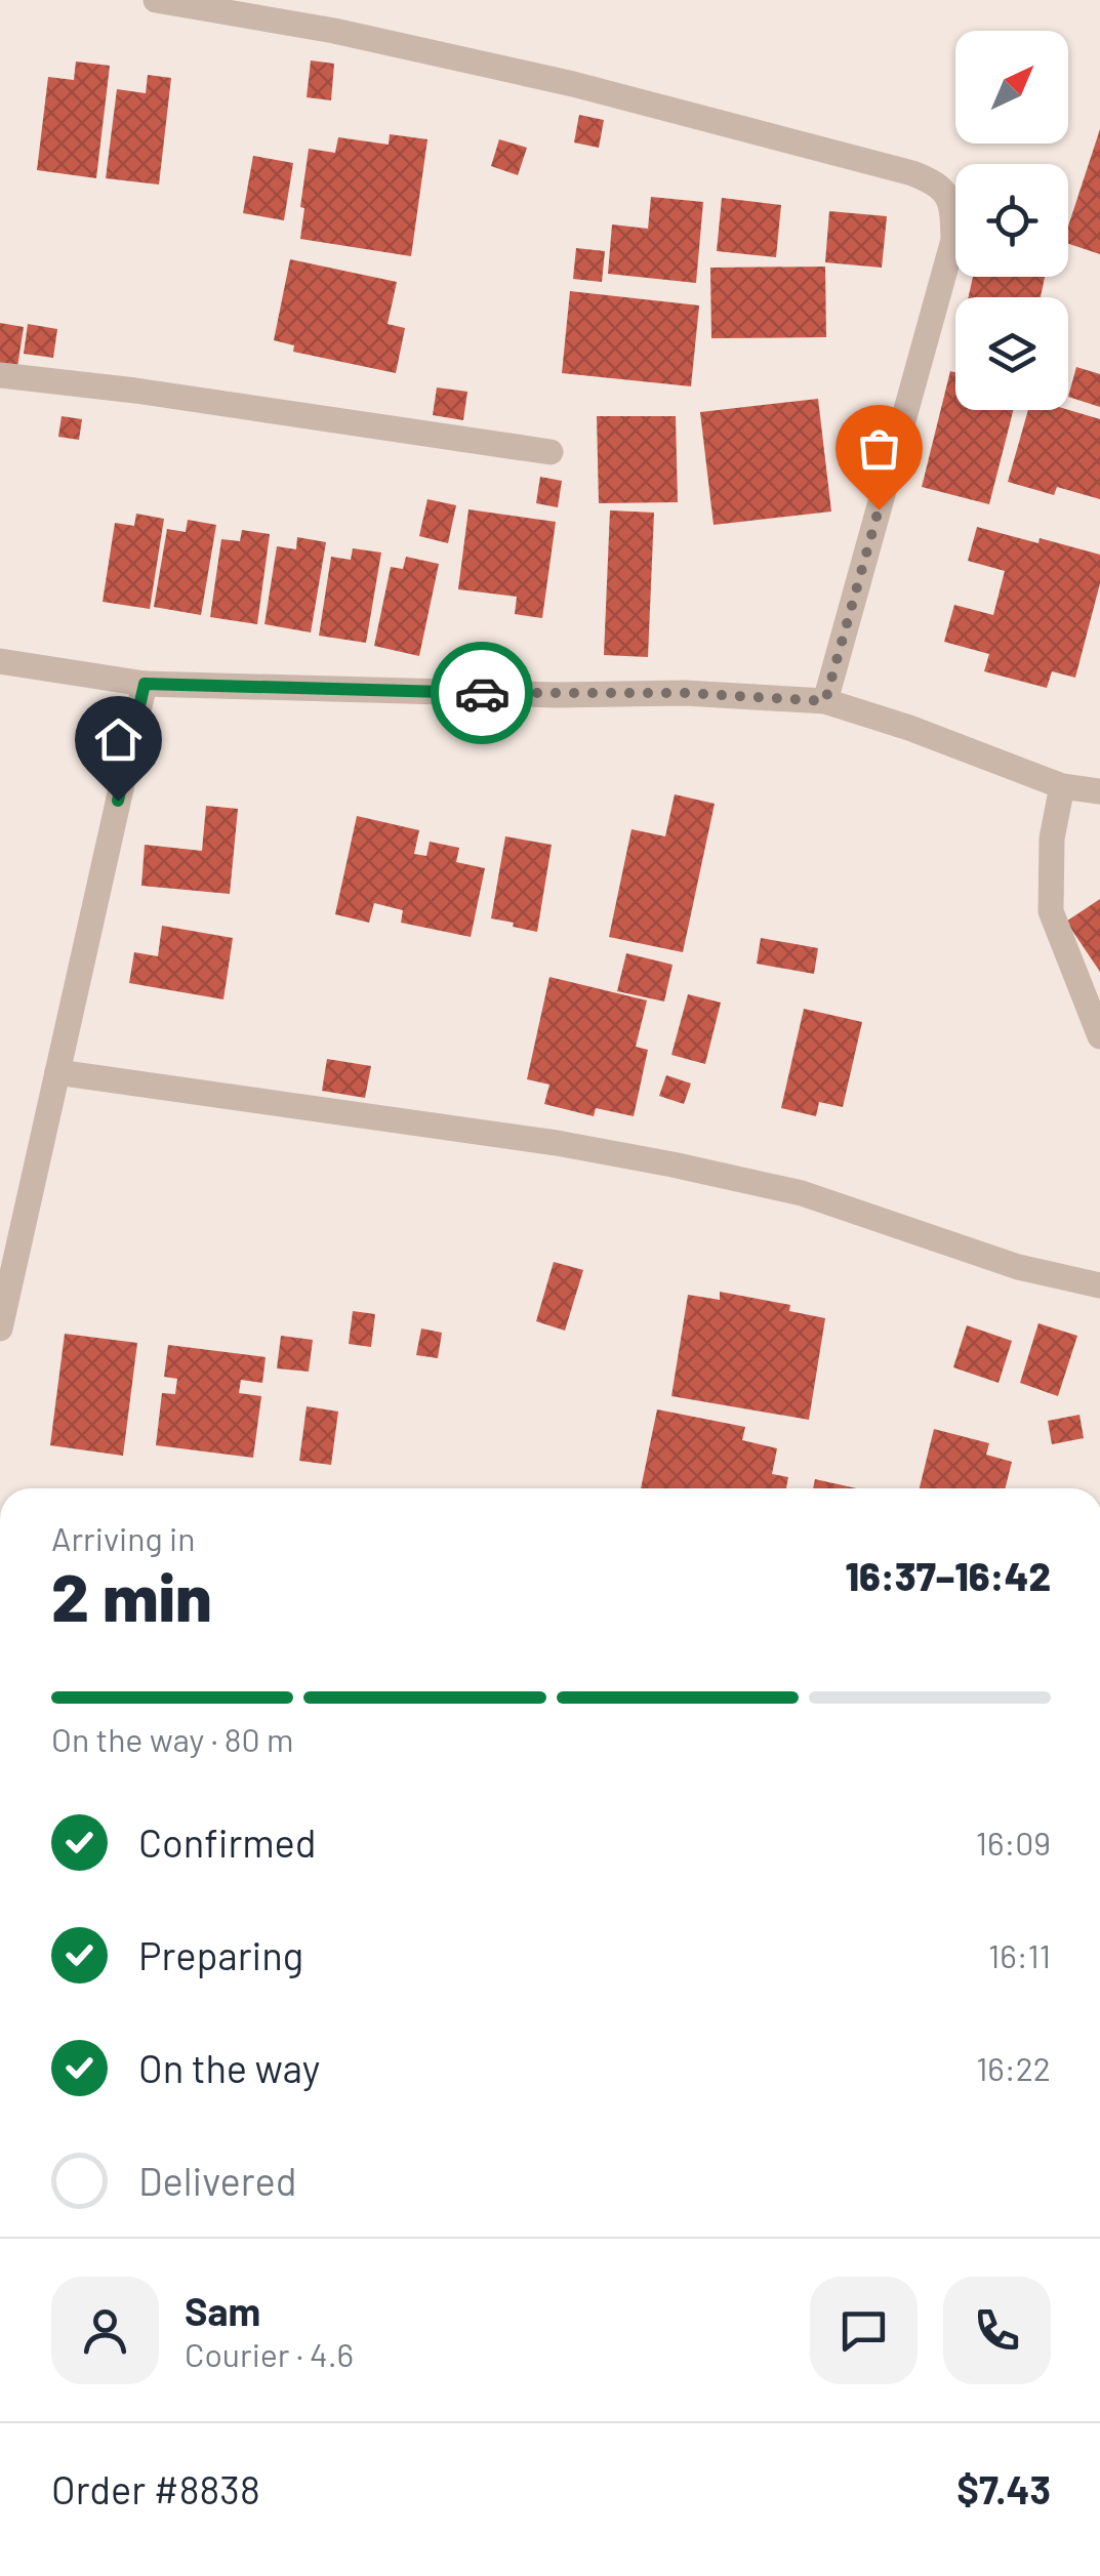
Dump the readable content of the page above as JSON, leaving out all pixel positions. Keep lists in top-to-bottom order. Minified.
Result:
{"north":"top right","page":{"heading":["2 min","Arriving in","16:37–16:42"],"panel":["Sam","Courier · 4.6","Order #8838","$7.43"],"bar":"On the way · 80 m","list":[["Confirmed","16:09"],["Preparing","16:11"],["On the way","16:22"],"Delivered"]}}
